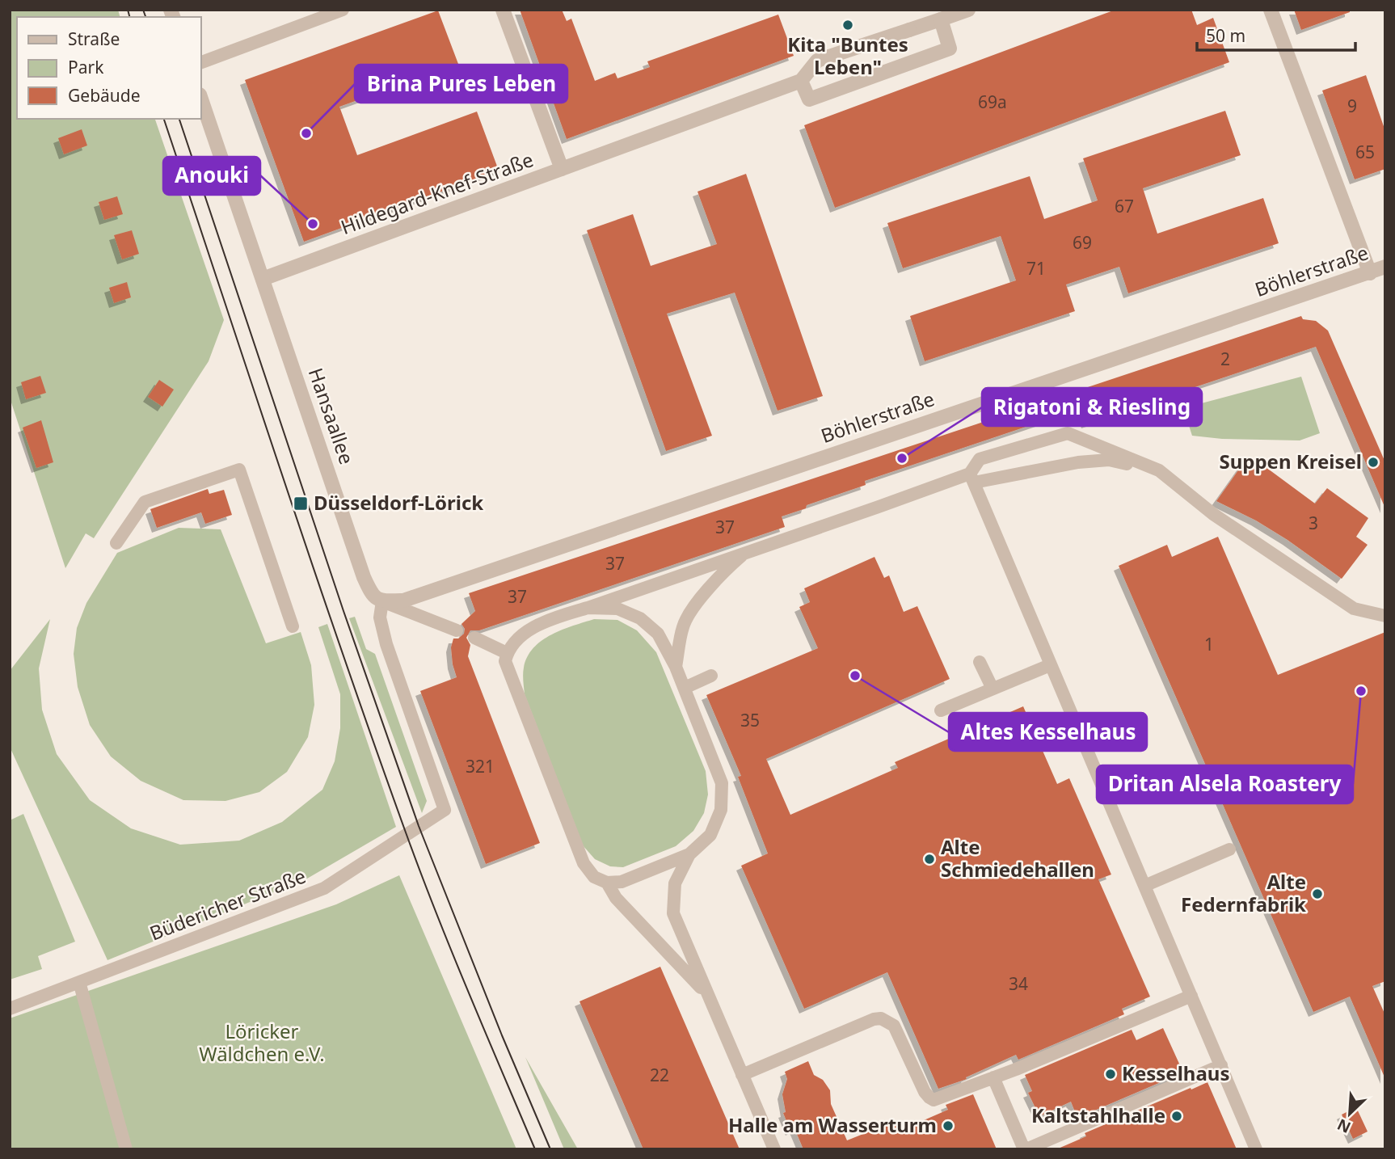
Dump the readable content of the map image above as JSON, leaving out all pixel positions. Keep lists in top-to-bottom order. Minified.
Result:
{"streets":{"street":["Hildegard-Knef-Straße","Böhlerstraße","Hansaallee"],"lane":["Büdericher Straße"]},"crossings":[["Hildegard-Knef-Straße","Hansaallee"],["Böhlerstraße","Hansaallee"],["Böhlerstraße","Büdericher Straße"],["Hansaallee","Büdericher Straße"]],"parks":["Löricker Wäldchen e.V."],"places":{"other":["Kita \"Buntes Leben\"","Brina Pures Leben","Anouki","Rigatoni & Riesling","Suppen Kreisel","Altes Kesselhaus","Dritan Alsela Roastery","Alte Schmiedehallen","Alte Federnfabrik","Kesselhaus","Kaltstahlhalle","Halle am Wasserturm"],"transit":["Düsseldorf-Lörick"]},"house_numbers":["69a","9","65","67","69","71","2","3","37","37","37","1","35","321","34","22"],"legend":["Straße","Park","Gebäude"],"scale_bar":"50 m","north":"bottom left"}
